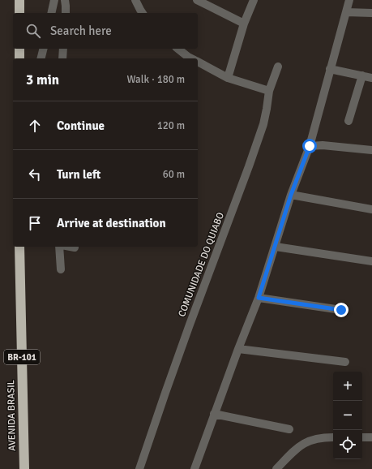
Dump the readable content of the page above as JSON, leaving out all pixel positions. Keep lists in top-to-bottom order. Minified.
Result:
{"streets":{"highway":["BR-101","AVENIDA BRASIL"],"street":["COMUNIDADE DO QUIABO"]},"page":{"search":"Search here","heading":["3 min","Walk · 180 m"],"list":[["Continue","120 m"],["Turn left","60 m"],"Arrive at destination"],"map_buttons":["+","−"]}}
